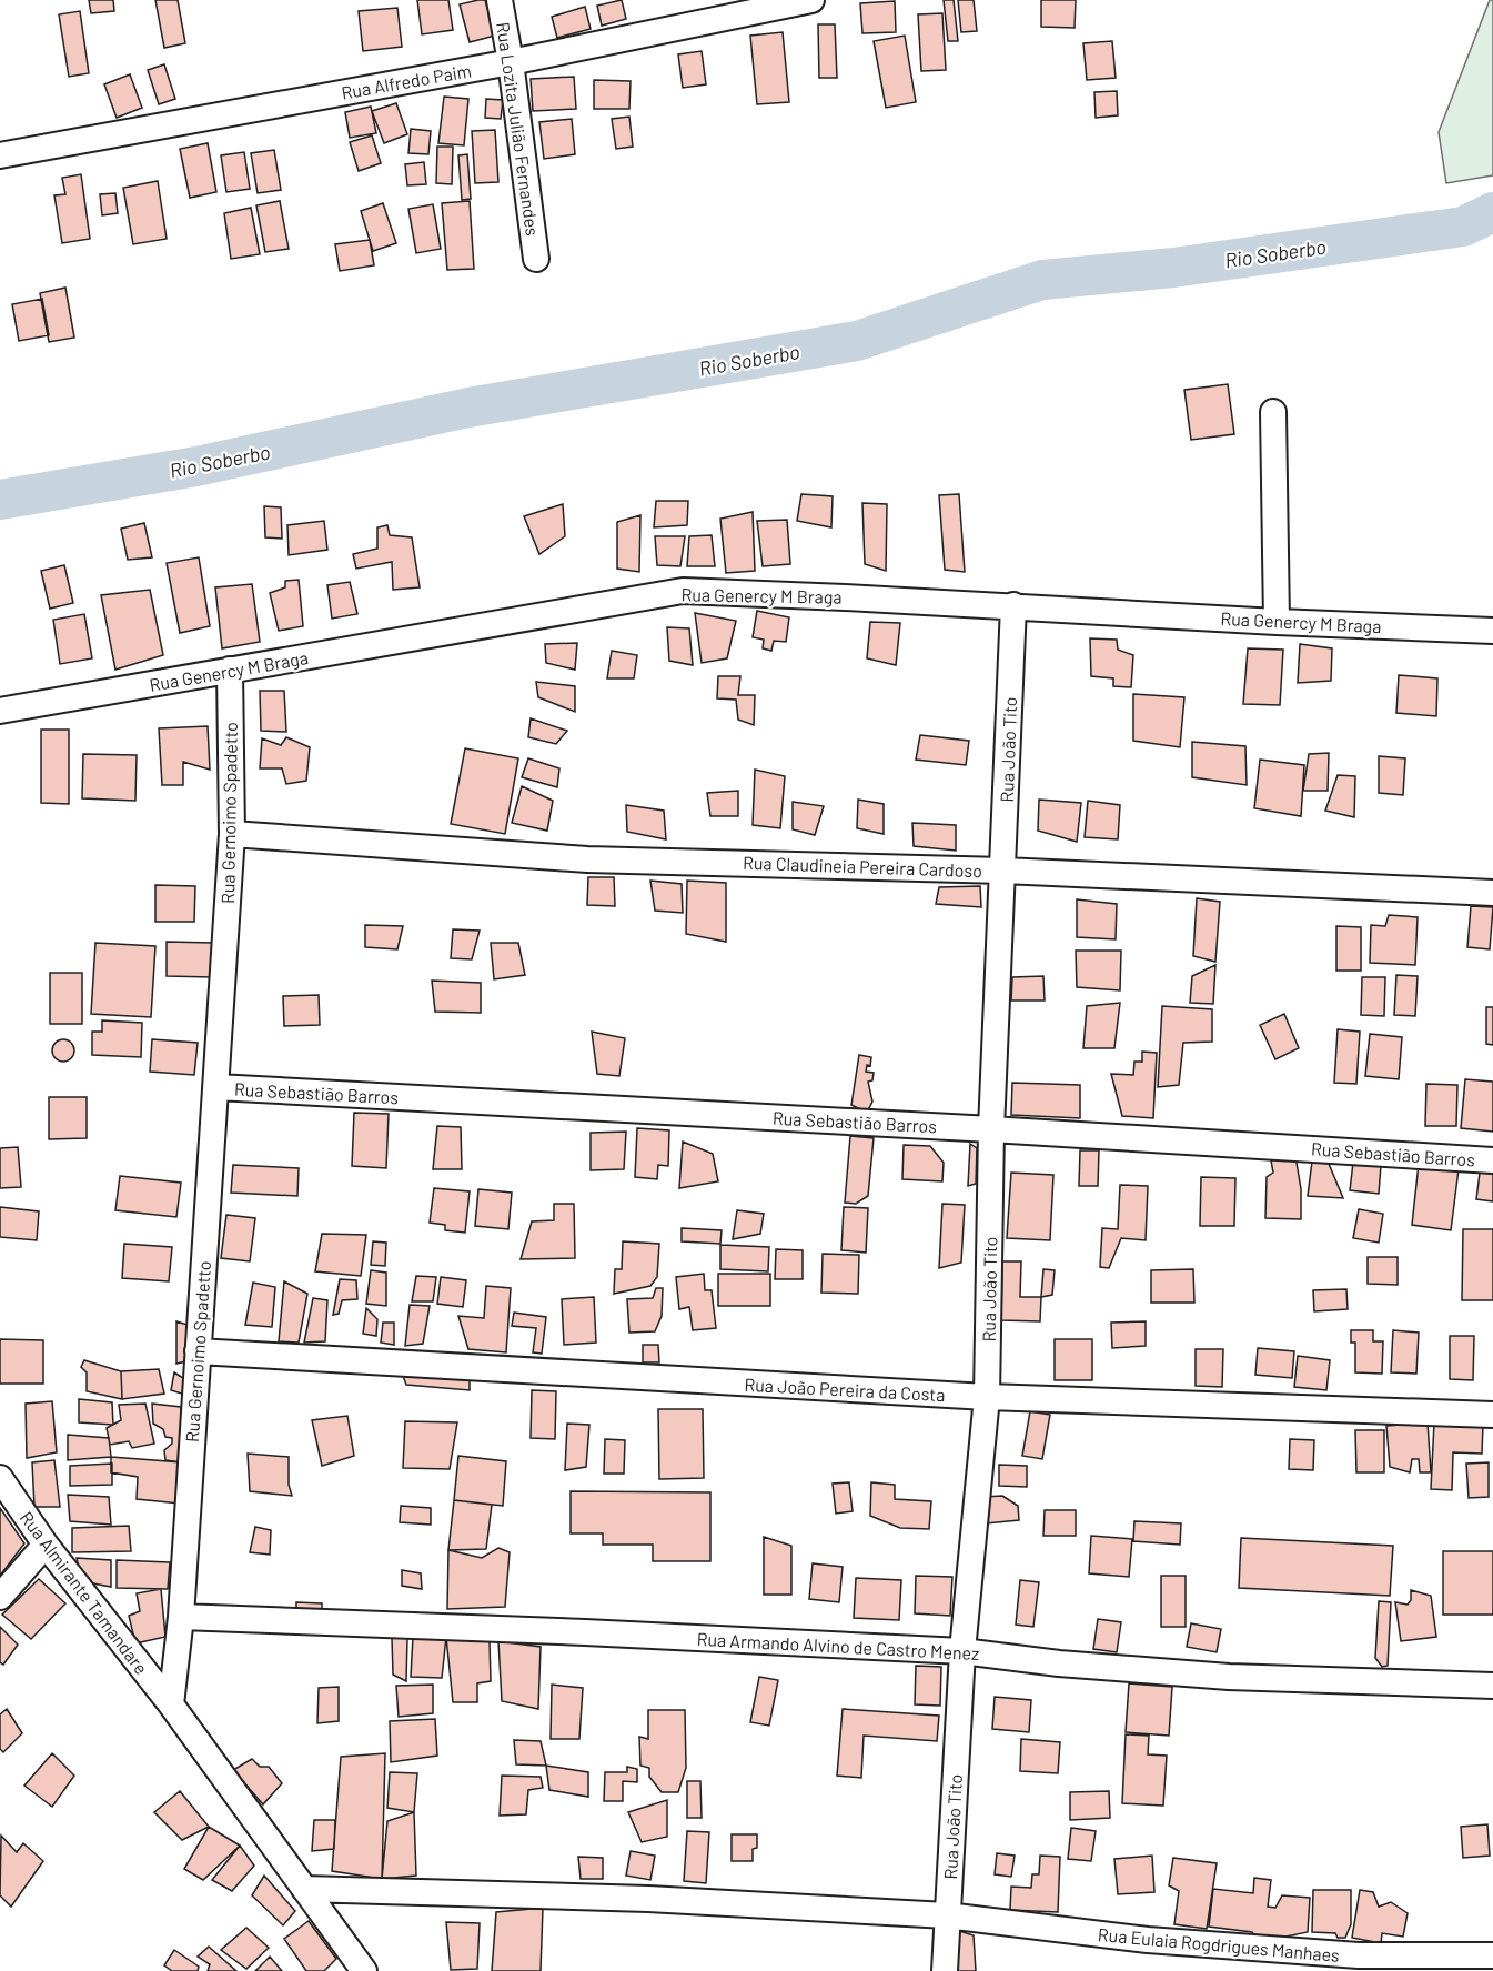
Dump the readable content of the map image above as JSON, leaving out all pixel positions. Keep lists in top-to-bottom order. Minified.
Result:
{"streets":{"street":["Rua Alfredo Paim","Rua Lozita Julião Fernandes","Rua Genercy M Braga","Rua João Tito","Rua Gernoimo Spadetto","Rua Claudineia Pereira Cardoso","Rua Sebastião Barros","Rua João Pereira da Costa","Rua Almirante Tamandare","Rua Armando Alvino de Castro Menez","Rua Eulaia Rogdrigues Manhaes"]},"crossings":[["Rua Alfredo Paim","Rua Lozita Julião Fernandes"],["Rua Genercy M Braga","Rua João Tito"],["Rua Genercy M Braga","Rua Gernoimo Spadetto"],["Rua João Tito","Rua Claudineia Pereira Cardoso"],["Rua João Tito","Rua Sebastião Barros"],["Rua João Tito","Rua João Pereira da Costa"],["Rua João Tito","Rua Armando Alvino de Castro Menez"],["Rua João Tito","Rua Eulaia Rogdrigues Manhaes"],["Rua Gernoimo Spadetto","Rua Claudineia Pereira Cardoso"],["Rua Gernoimo Spadetto","Rua Sebastião Barros"],["Rua Gernoimo Spadetto","Rua João Pereira da Costa"],["Rua Gernoimo Spadetto","Rua Almirante Tamandare"],["Rua Gernoimo Spadetto","Rua Armando Alvino de Castro Menez"]],"water":["Rio Soberbo"]}
